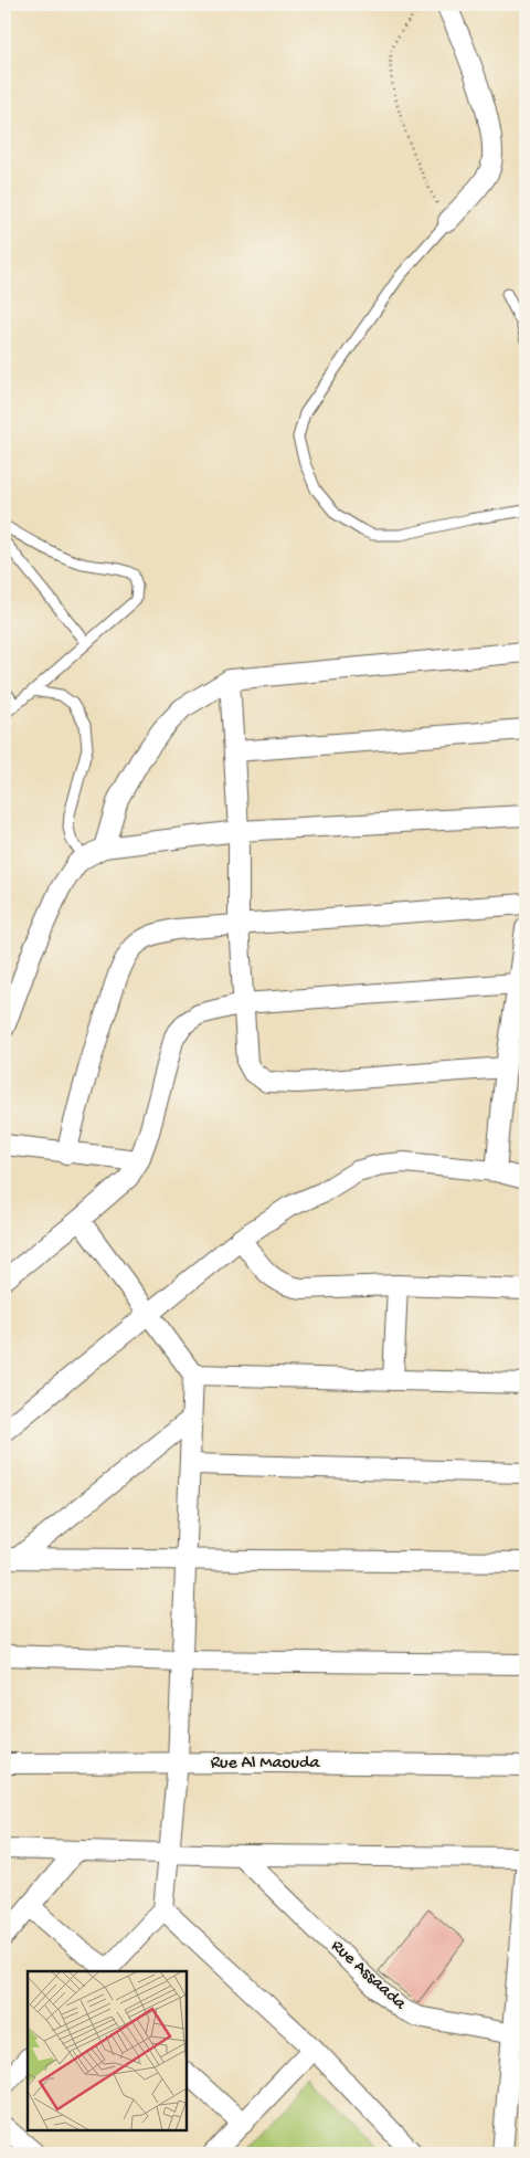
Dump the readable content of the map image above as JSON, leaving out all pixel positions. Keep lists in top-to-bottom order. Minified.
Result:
{"streets":{"street":["Rue Al Maouda","Rue Assaada"]}}
